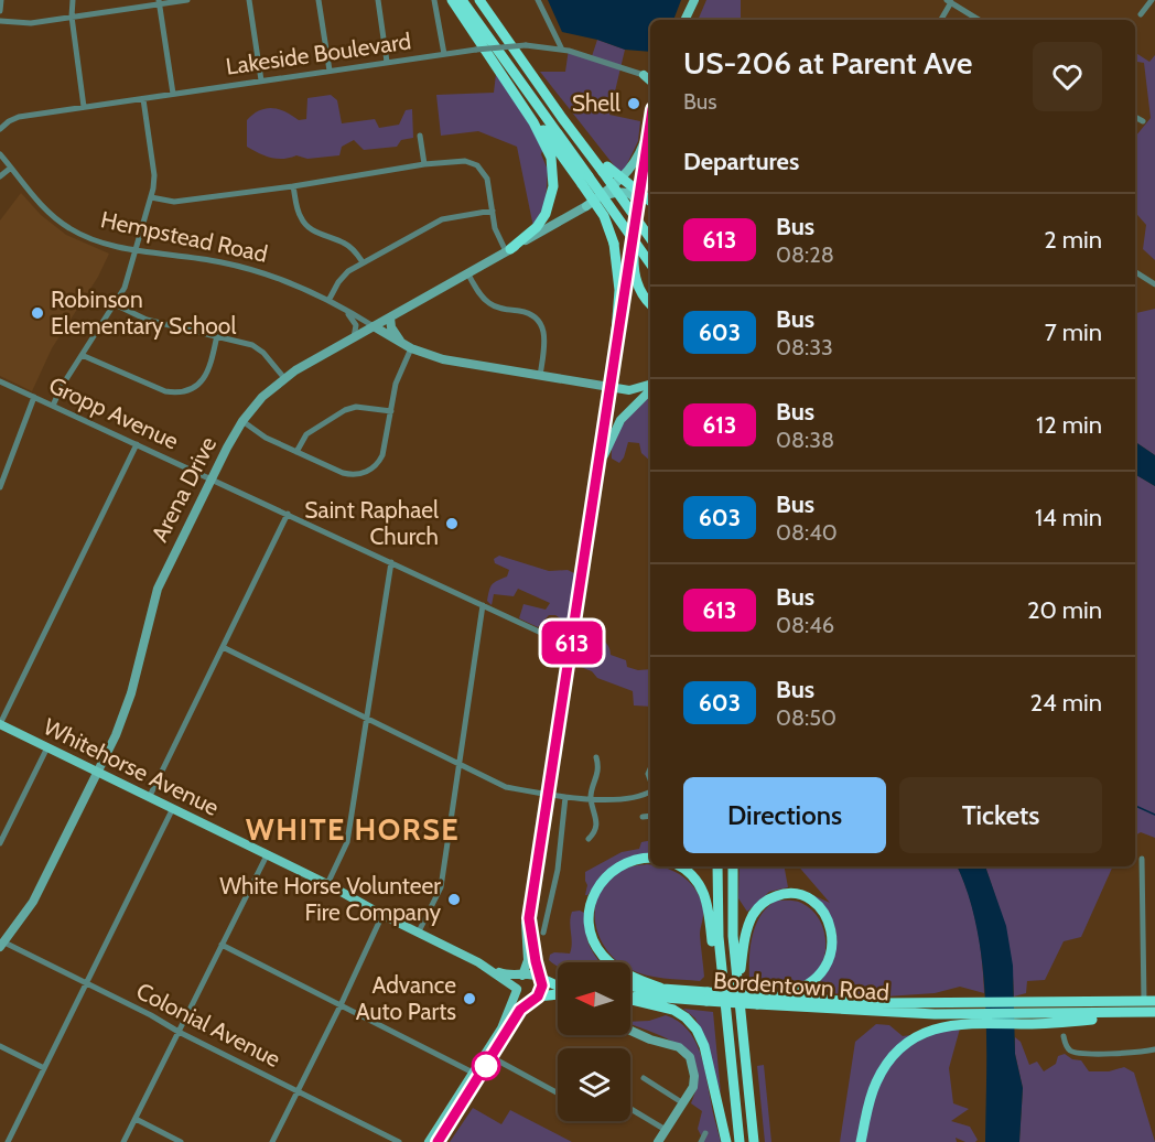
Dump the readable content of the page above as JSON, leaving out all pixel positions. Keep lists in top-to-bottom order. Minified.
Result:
{"streets":{"highway":["Bordentown Road"],"main road":["Hempstead Road","Arena Drive","Whitehorse Avenue"],"street":["Lakeside Boulevard","Gropp Avenue","Colonial Avenue"]},"crossings":[["Hempstead Road","Arena Drive"],["Gropp Avenue","Arena Drive"],["Arena Drive","Whitehorse Avenue"],["Arena Drive","Colonial Avenue"]],"districts":["WHITE HORSE"],"places":["Shell","Robinson Elementary School","Saint Raphael Church","White Horse Volunteer Fire Company","Advance Auto Parts"],"lines":["bus line 613"],"north":"left","page":{"on_map":"613","heading":[["US-206 at Parent Ave","Bus"],"Departures"],"list":[{"mark":"613","name":"Bus","note":"08:28","value":"2 min"},{"mark":"603","name":"Bus","note":"08:33","value":"7 min"},{"mark":"613","name":"Bus","note":"08:38","value":"12 min"},{"mark":"603","name":"Bus","note":"08:40","value":"14 min"},{"mark":"613","name":"Bus","note":"08:46","value":"20 min"},{"mark":"603","name":"Bus","note":"08:50","value":"24 min"}],"buttons":["Directions","Tickets"]}}
